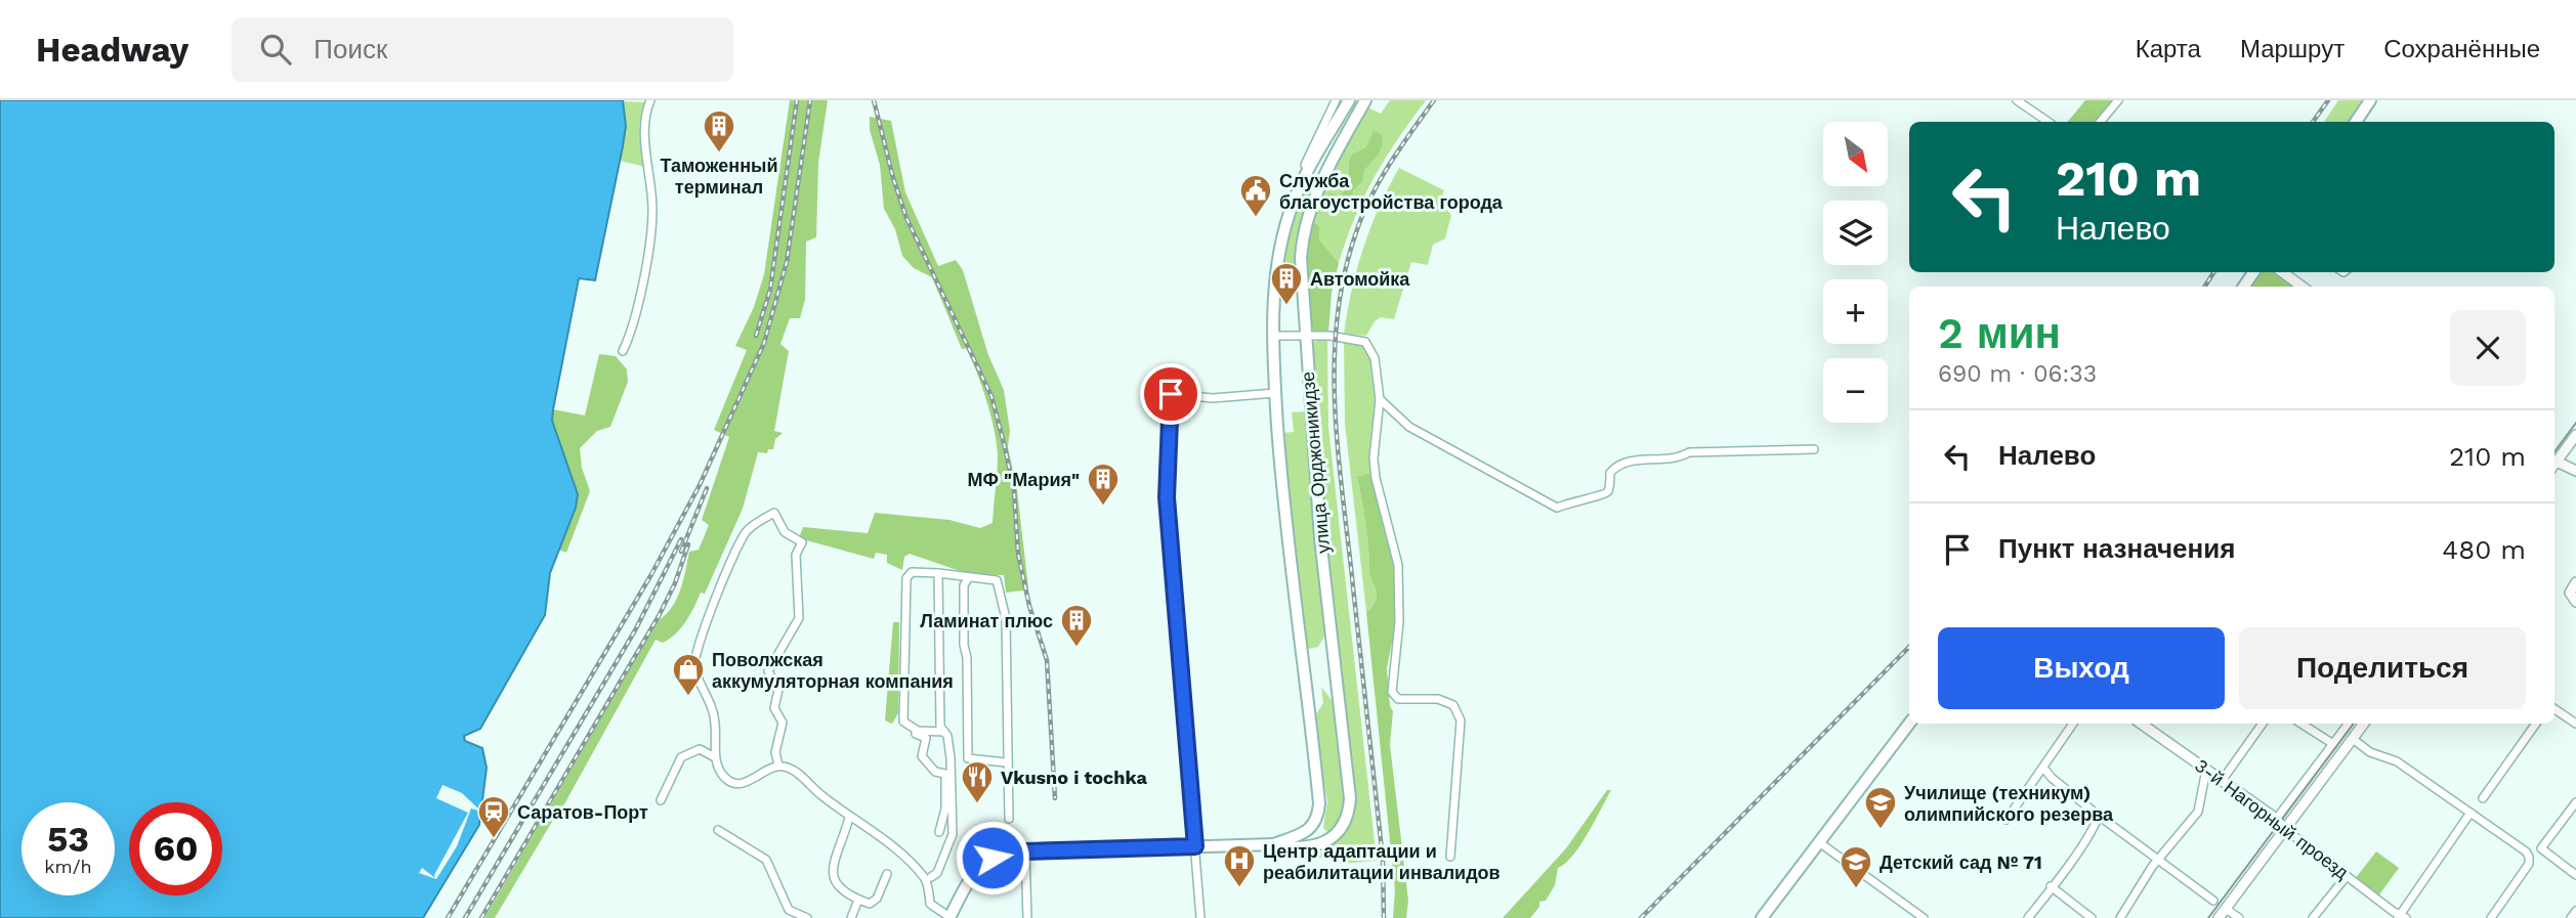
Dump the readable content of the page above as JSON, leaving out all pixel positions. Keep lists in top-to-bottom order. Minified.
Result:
{"streets":{"main road":["улица Орджоникидзе"],"street":["3-й Нагорный проезд"]},"places":{"building":["Таможенный терминал","Автомойка","МФ \"Мария\"","Ламинат плюс"],"public building":["Служба благоустройства города"],"shop":["Поволжская аккумуляторная компания"],"restaurant":["Vkusno i tochka"],"school or university":["Училище (техникум) олимпийского резерва","Детский сад № 71"],"station":["Саратов-Порт"],"hospital":["Центр адаптации и реабилитации инвалидов"]},"north":"bottom right","page":{"header":"Headway","search":"Поиск","nav":["Карта","Маршрут","Сохранённые"],"map_buttons":["+","−"],"turn":["210 m","Налево"],"heading":["2 мин","690 m · 06:33"],"list":[{"name":"Налево","value":"210 m"},{"name":"Пункт назначения","value":"480 m"}],"buttons":["Выход","Поделиться"],"speed":"53 km/h","limit":"60"}}
